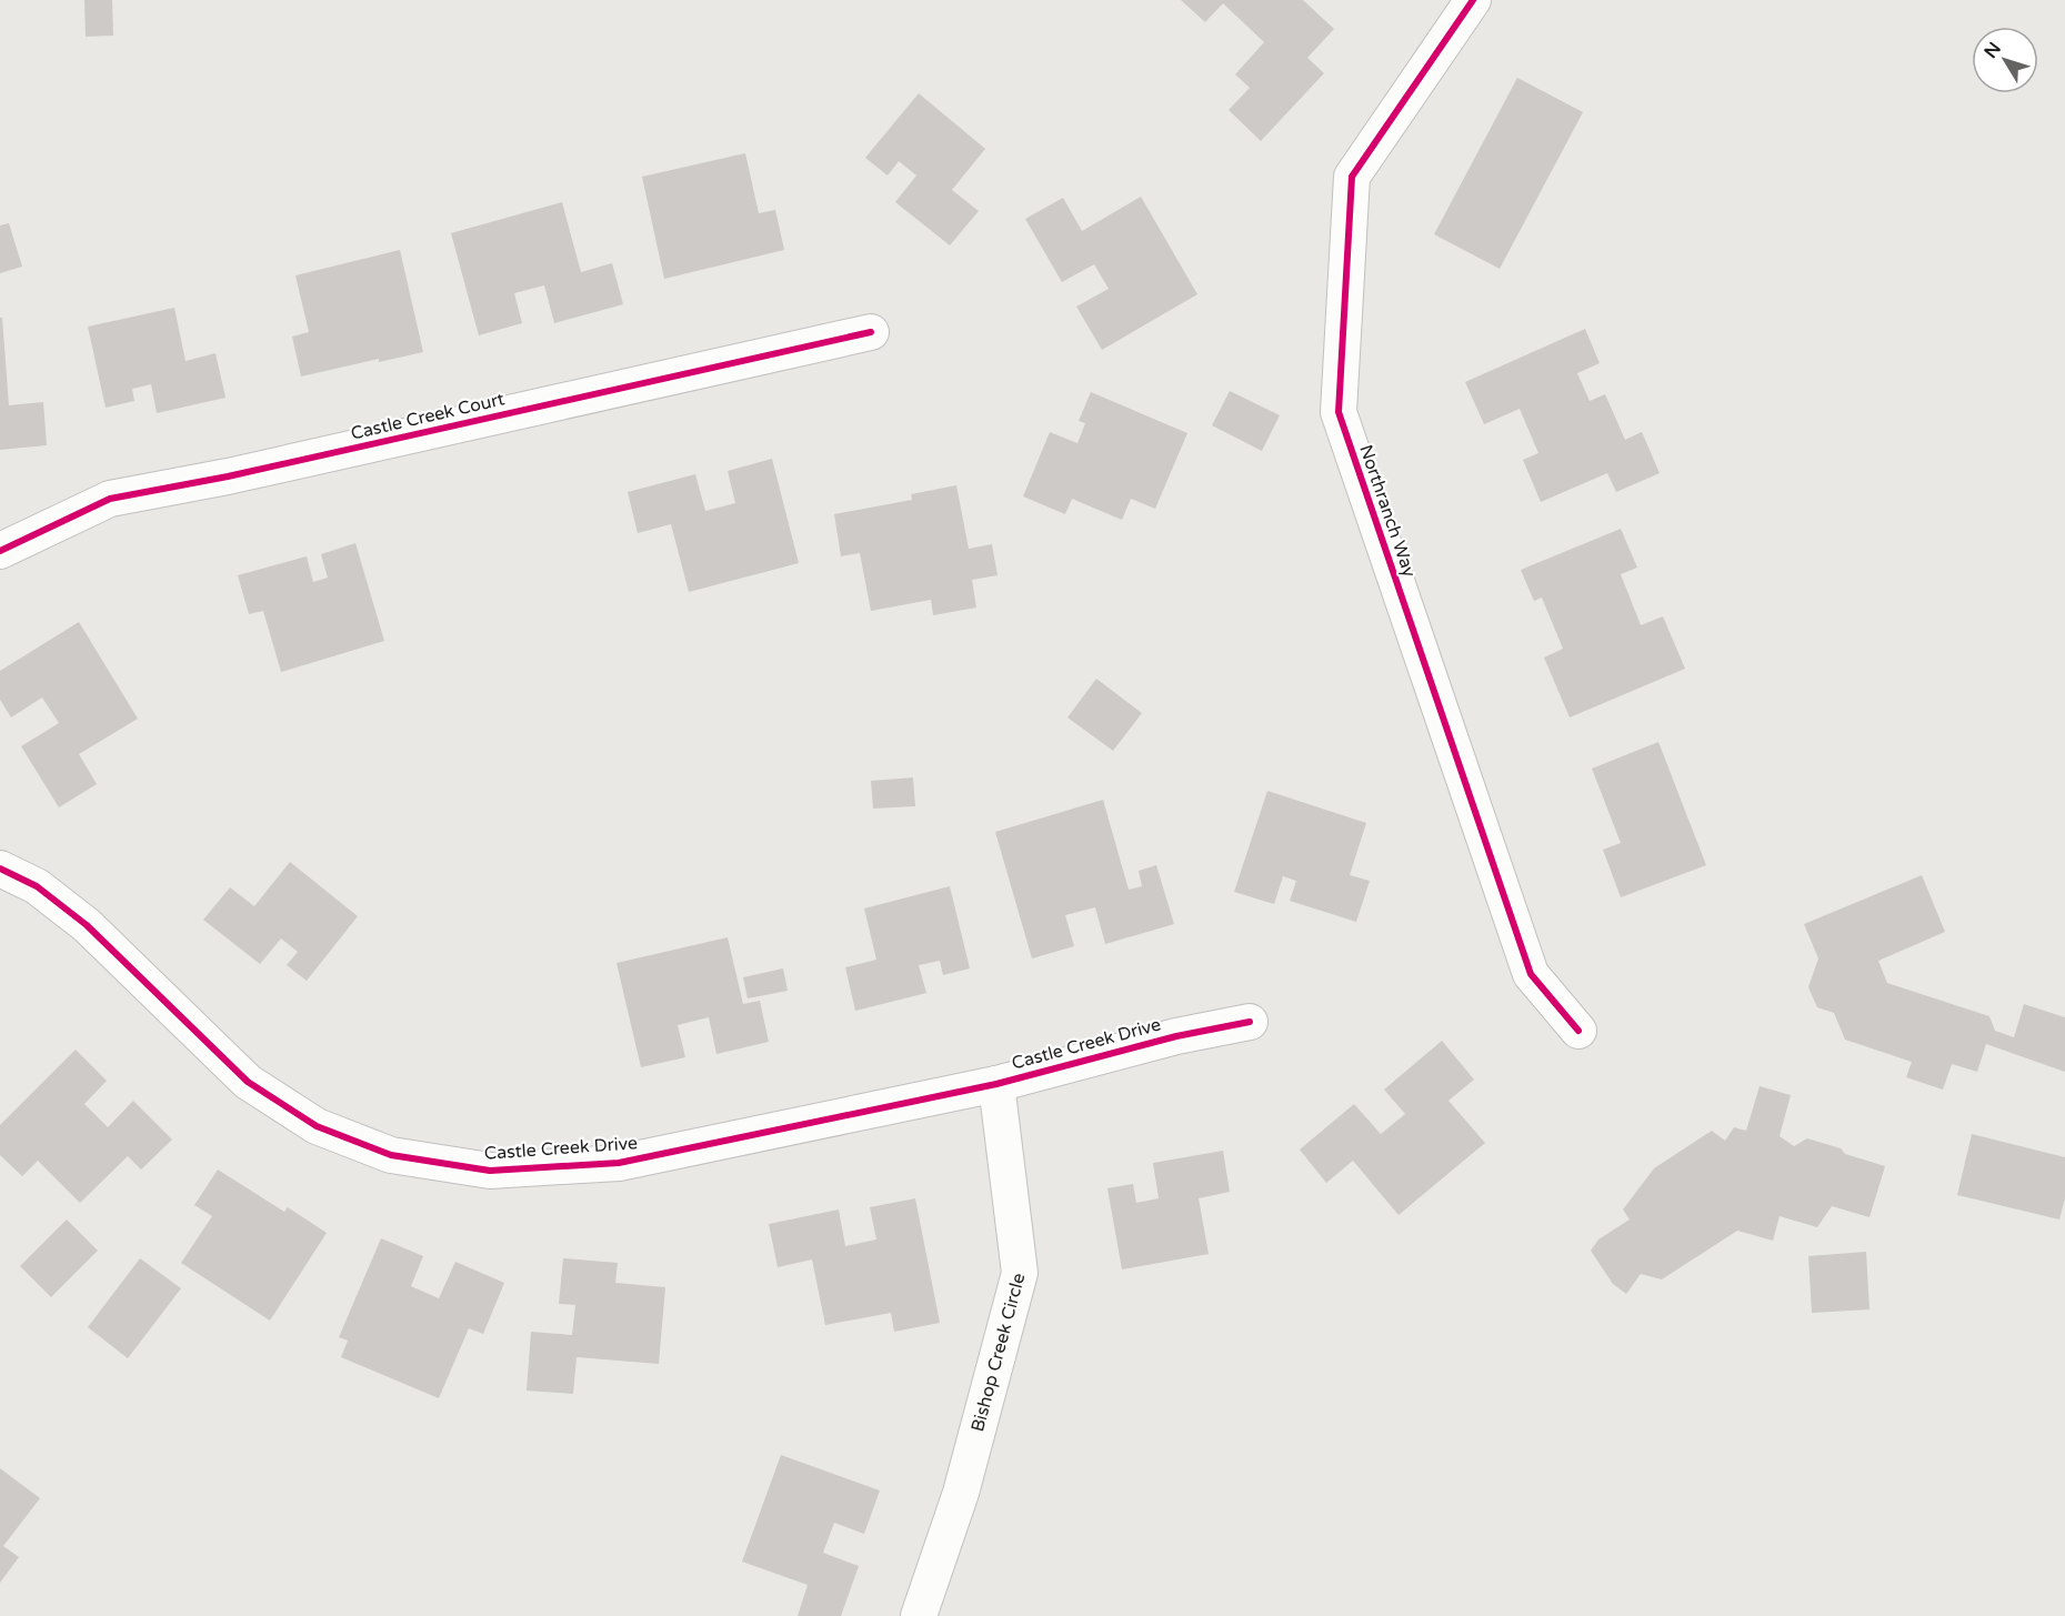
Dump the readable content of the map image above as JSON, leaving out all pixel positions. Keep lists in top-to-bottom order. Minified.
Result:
{"streets":{"street":["Castle Creek Court","Northranch Way","Castle Creek Drive","Bishop Creek Circle"]},"crossings":[["Castle Creek Drive","Bishop Creek Circle"]],"north":"top left"}
